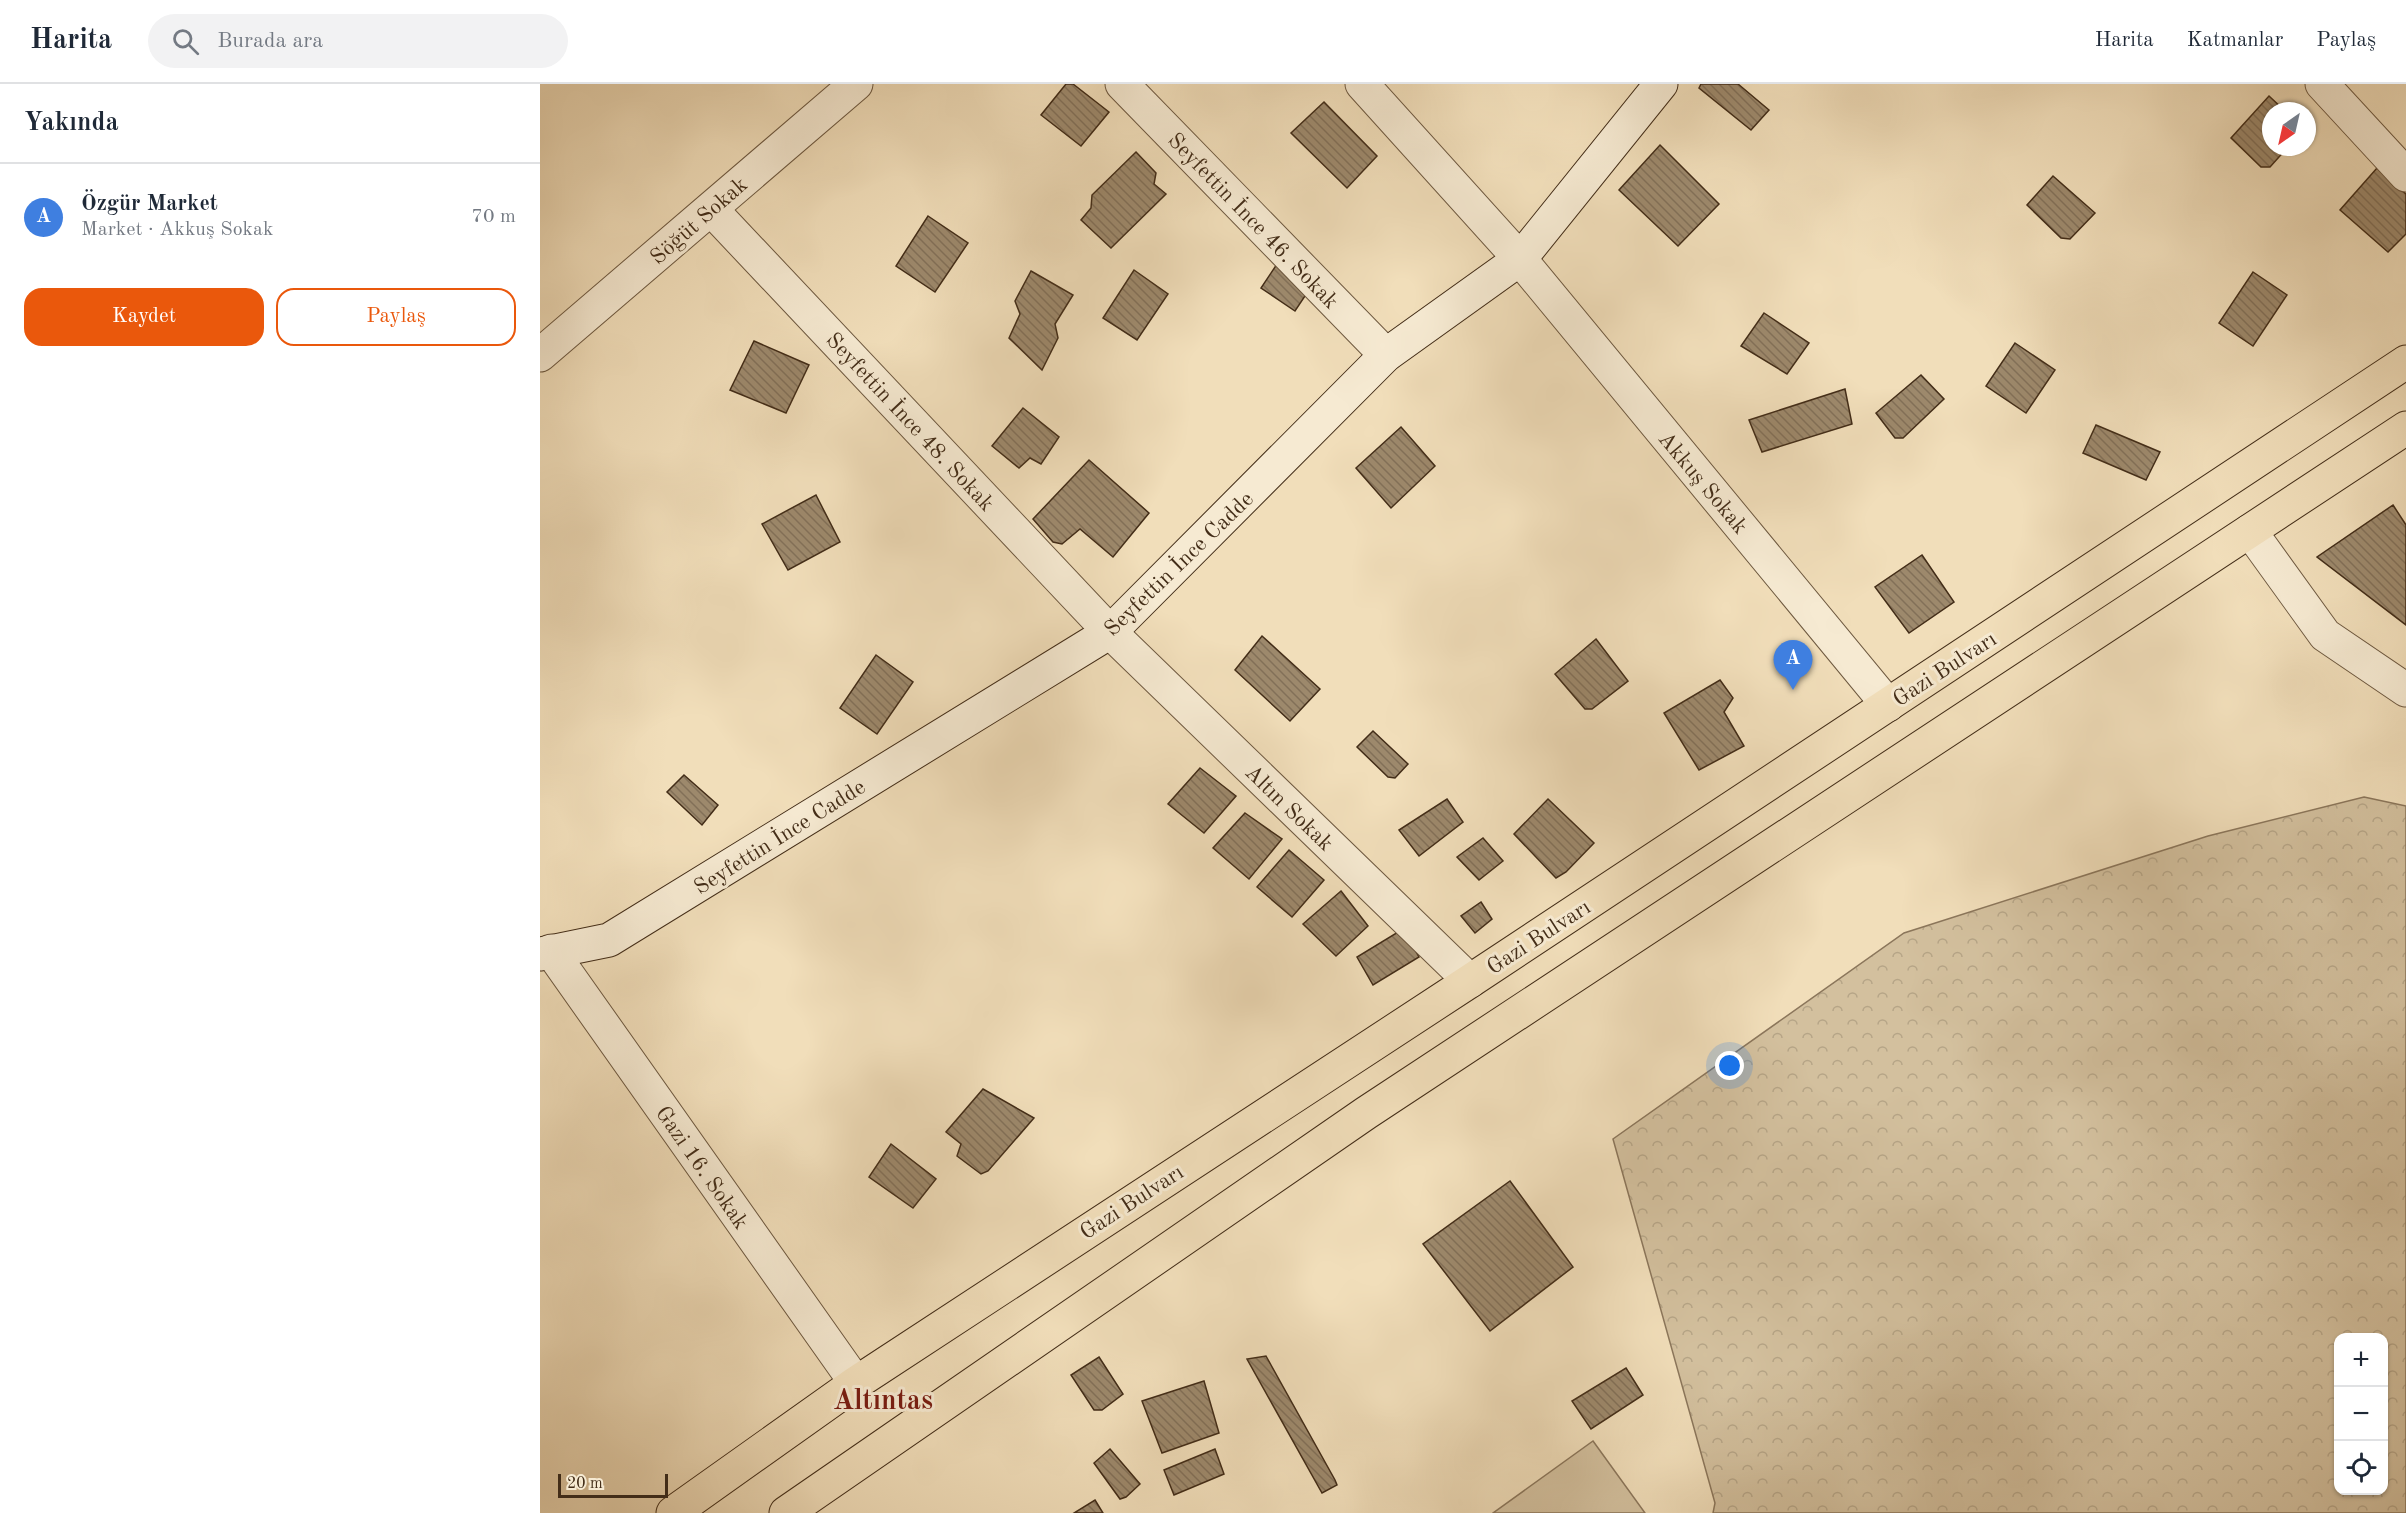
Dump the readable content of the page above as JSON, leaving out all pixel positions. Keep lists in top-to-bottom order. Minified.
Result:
{"streets":{"main road":["Gazi Bulvarı"],"street":["Söğüt Sokak","Seyfettin İnce 46. Sokak","Seyfettin İnce 48. Sokak","Akkuş Sokak","Seyfettin İnce Cadde","Altın Sokak","Gazi 16. Sokak"]},"crossings":[["Söğüt Sokak","Seyfettin İnce 48. Sokak"],["Seyfettin İnce 46. Sokak","Seyfettin İnce Cadde"],["Seyfettin İnce 48. Sokak","Seyfettin İnce Cadde"],["Seyfettin İnce 48. Sokak","Altın Sokak"],["Akkuş Sokak","Seyfettin İnce Cadde"],["Akkuş Sokak","Gazi Bulvarı"],["Seyfettin İnce Cadde","Altın Sokak"],["Seyfettin İnce Cadde","Gazi 16. Sokak"],["Gazi Bulvarı","Altın Sokak"],["Gazi Bulvarı","Gazi 16. Sokak"]],"districts":["Altıntas"],"scale_bar":"20 m","north":"bottom left","page":{"header":"Harita","search":"Burada ara","nav":["Harita","Katmanlar","Paylaş"],"heading":"Yakında","list":[{"mark":"A","name":"Özgür Market","note":"Market · Akkuş Sokak","value":"70 m"}],"buttons":["Kaydet","Paylaş"],"pins":"A","map_buttons":["+","−"],"scale":"20 m"}}
